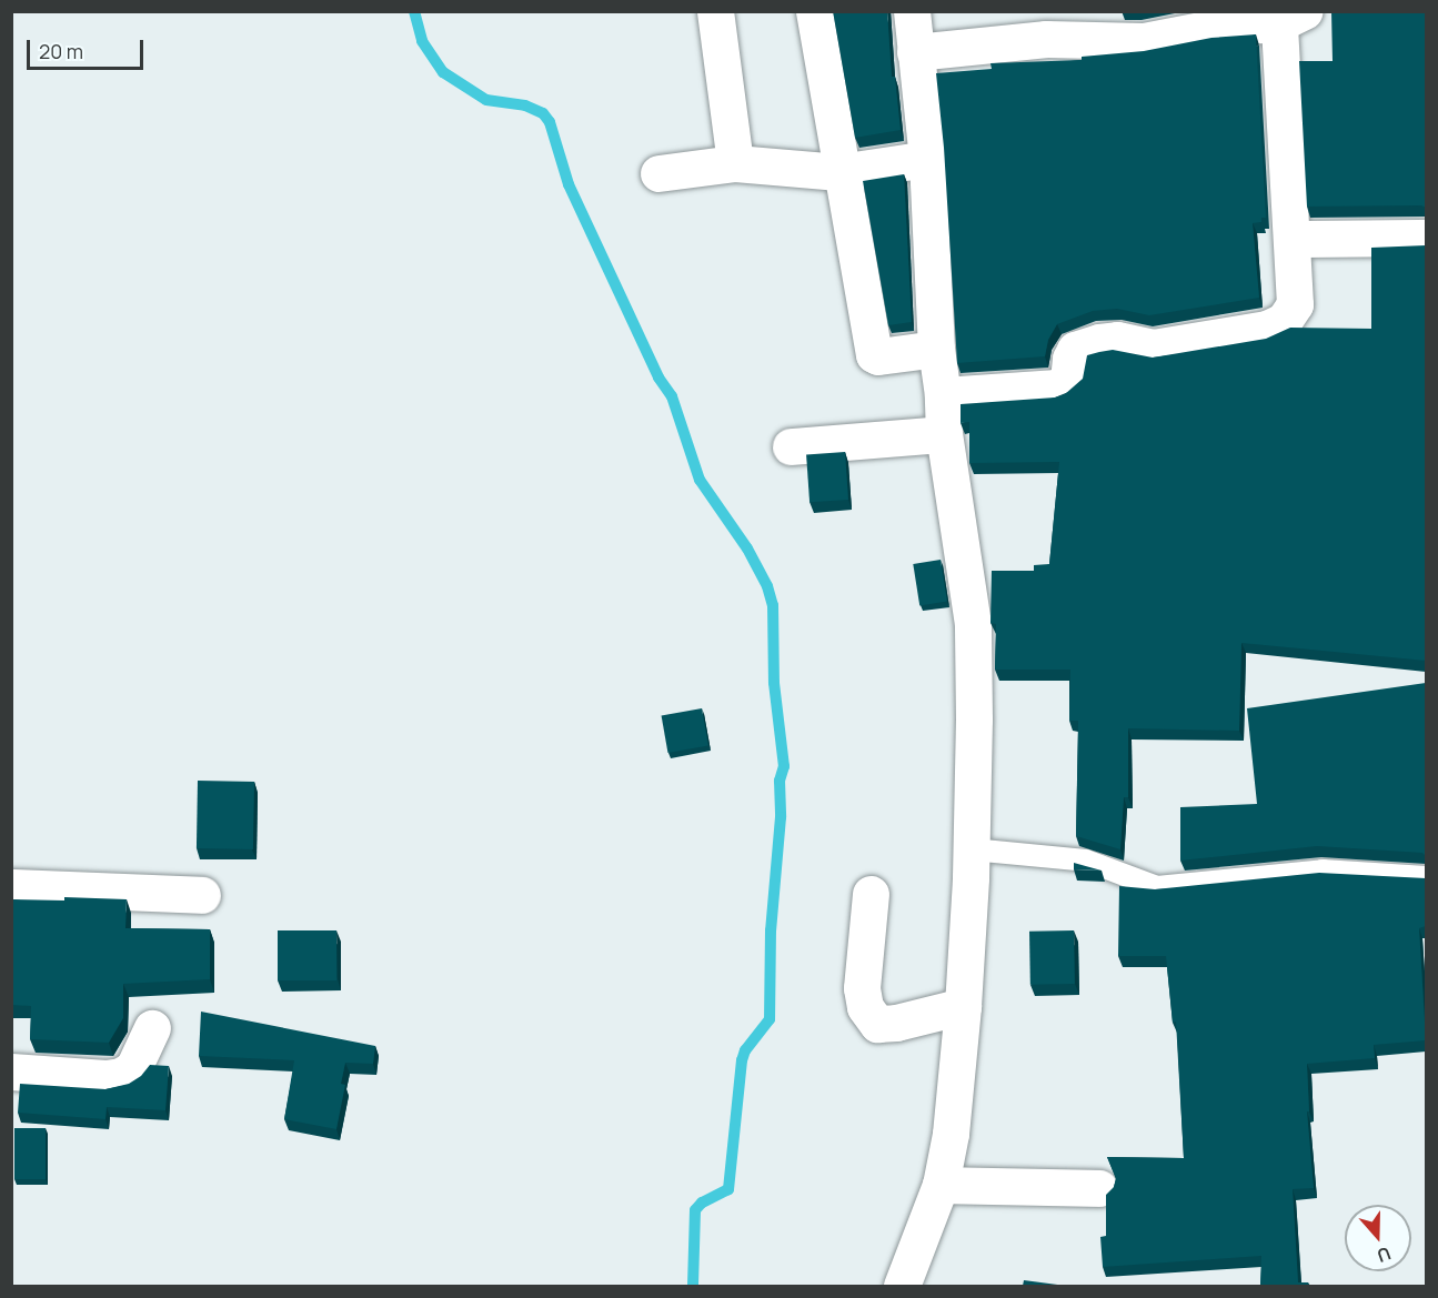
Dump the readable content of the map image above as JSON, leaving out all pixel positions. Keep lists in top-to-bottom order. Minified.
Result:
{"scale_bar":"20 m","north":"bottom"}
